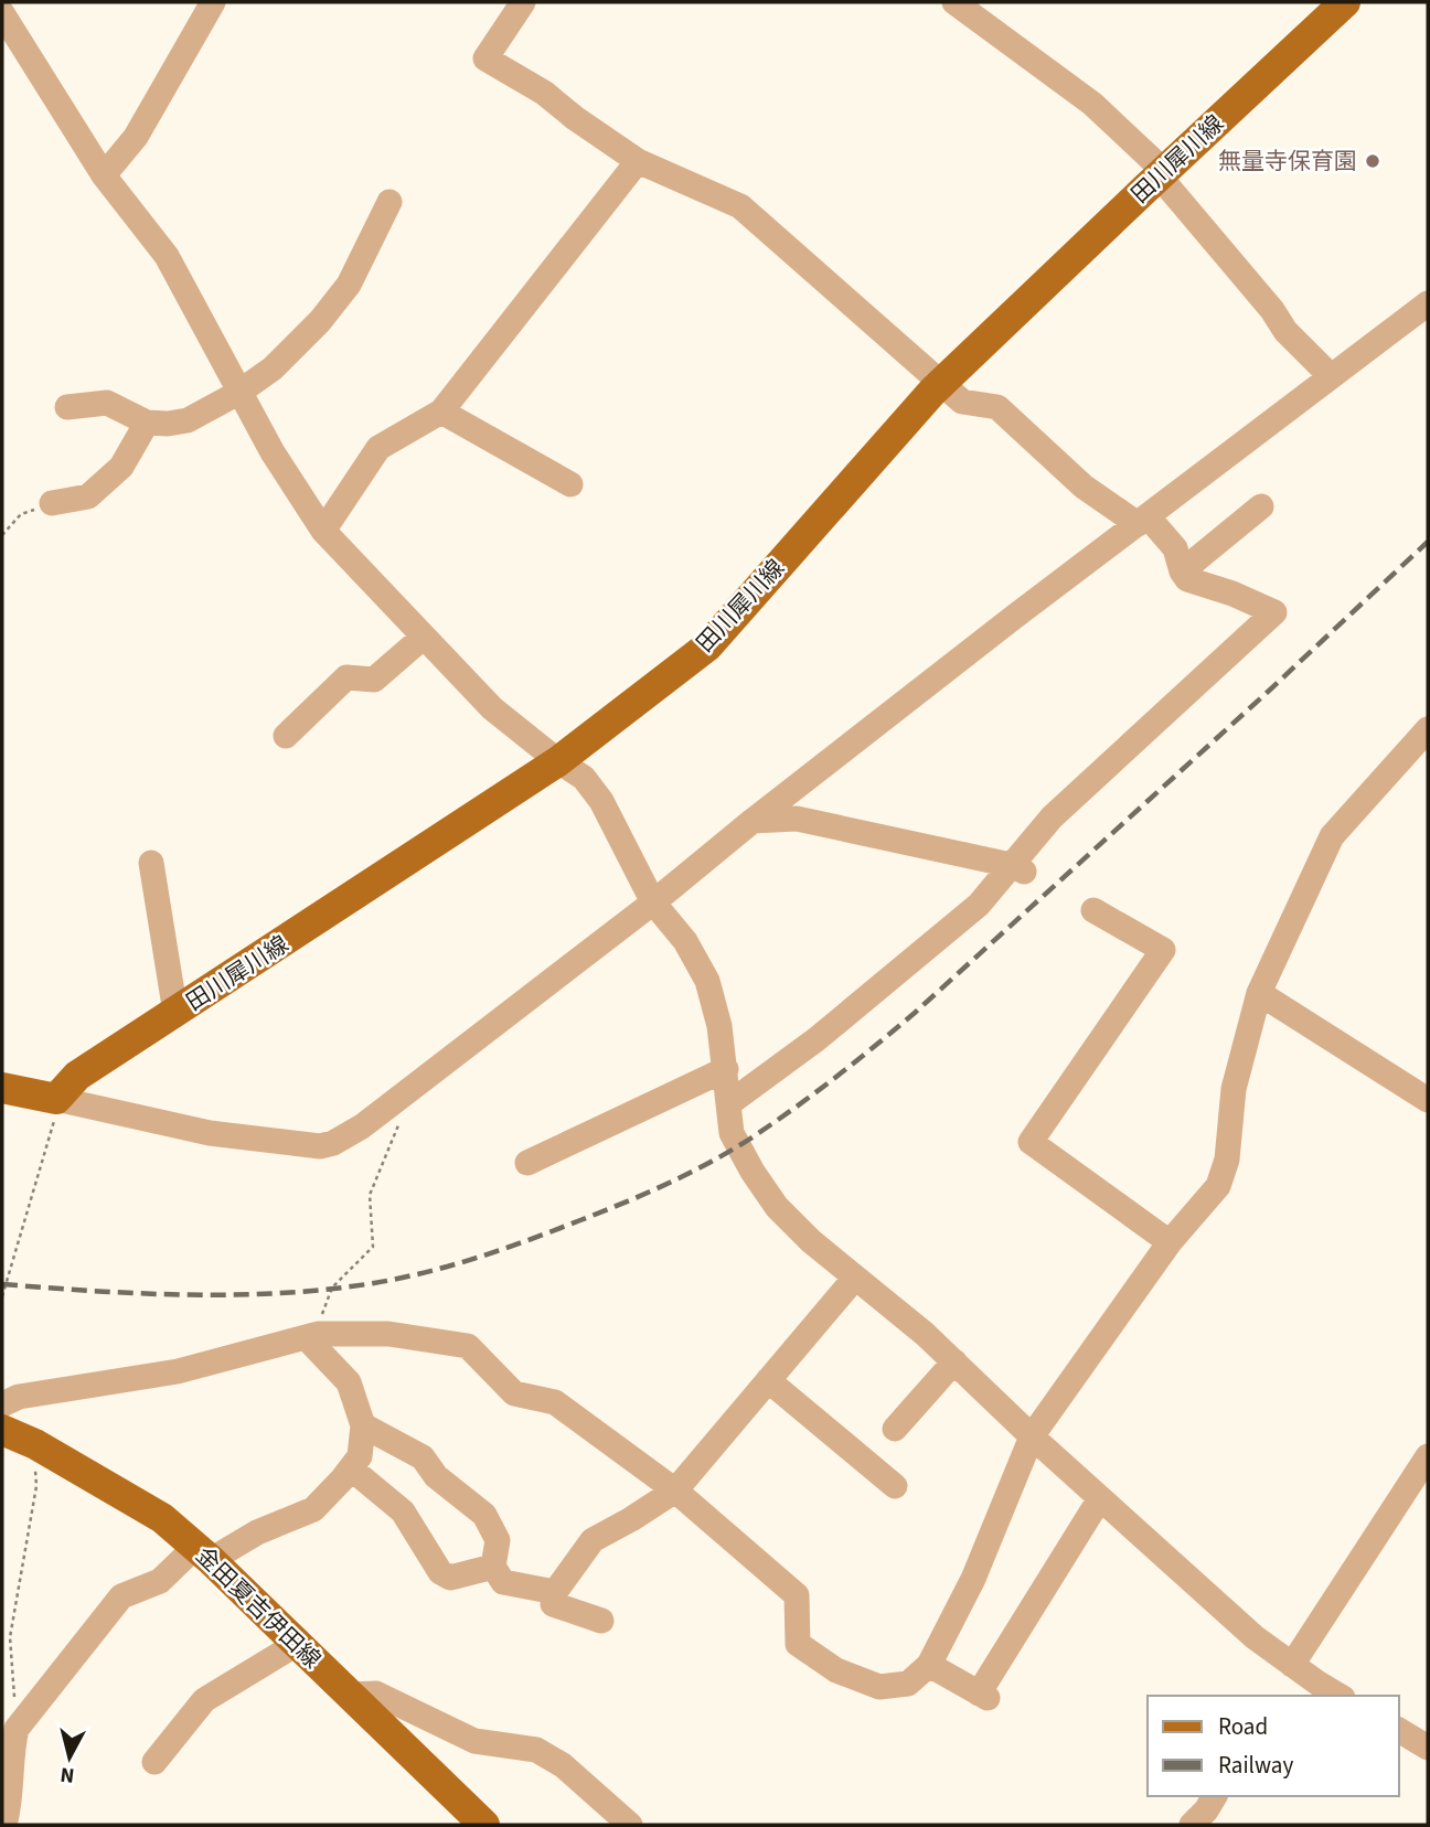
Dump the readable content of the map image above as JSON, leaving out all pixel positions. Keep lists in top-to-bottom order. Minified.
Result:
{"streets":{"main road":["田川犀川線","金田夏吉伊田線"]},"places":["無量寺保育園"],"legend":["Road","Railway"],"north":"bottom"}
